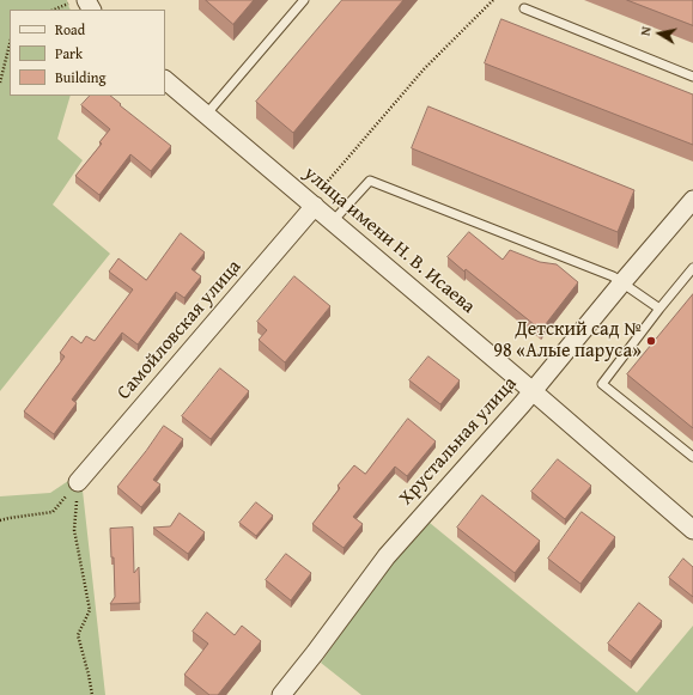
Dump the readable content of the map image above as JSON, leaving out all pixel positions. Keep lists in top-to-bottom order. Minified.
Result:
{"streets":{"street":["улица имени Н. В. Исаева","Самойловская улица","Хрустальная улица"]},"crossings":[["улица имени Н. В. Исаева","Самойловская улица"],["улица имени Н. В. Исаева","Хрустальная улица"]],"places":["Детский сад № 98 «Алые паруса»"],"legend":["Road","Park","Building"],"north":"left"}
